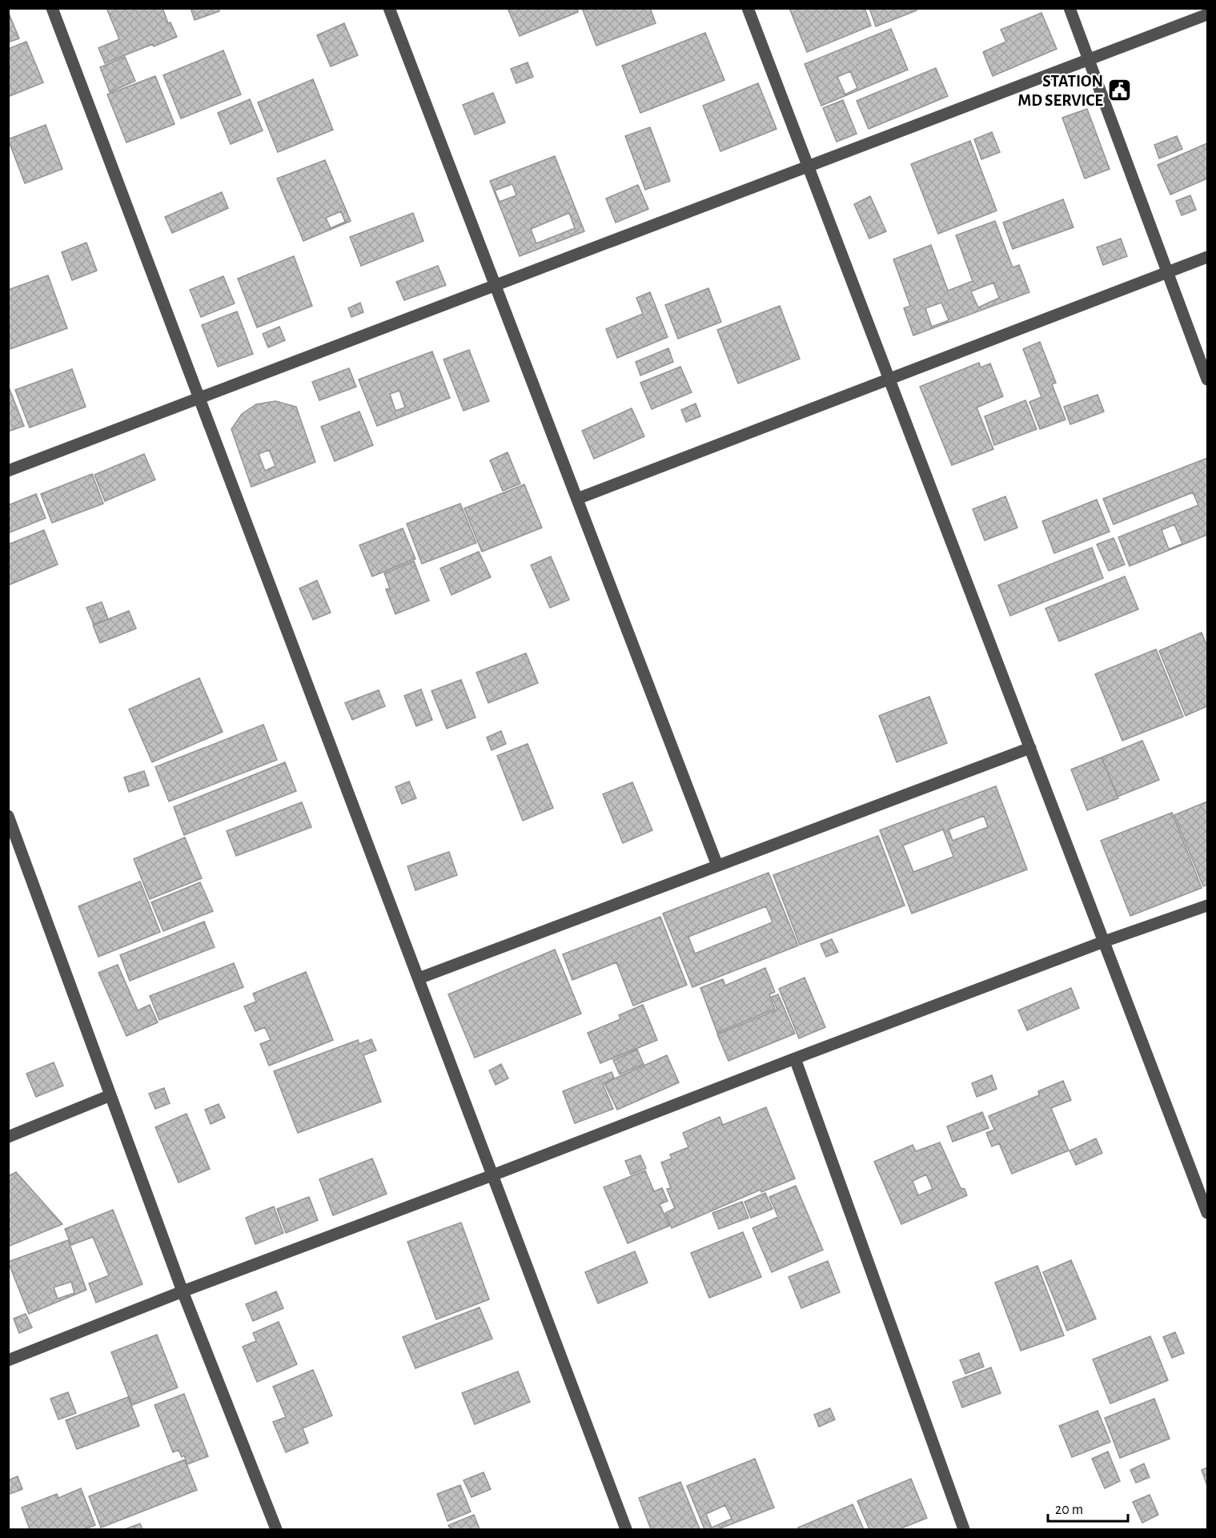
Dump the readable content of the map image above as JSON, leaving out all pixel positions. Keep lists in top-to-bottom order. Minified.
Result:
{"places":{"public building":["STATION MD SERVICE"]},"scale_bar":"20 m"}
